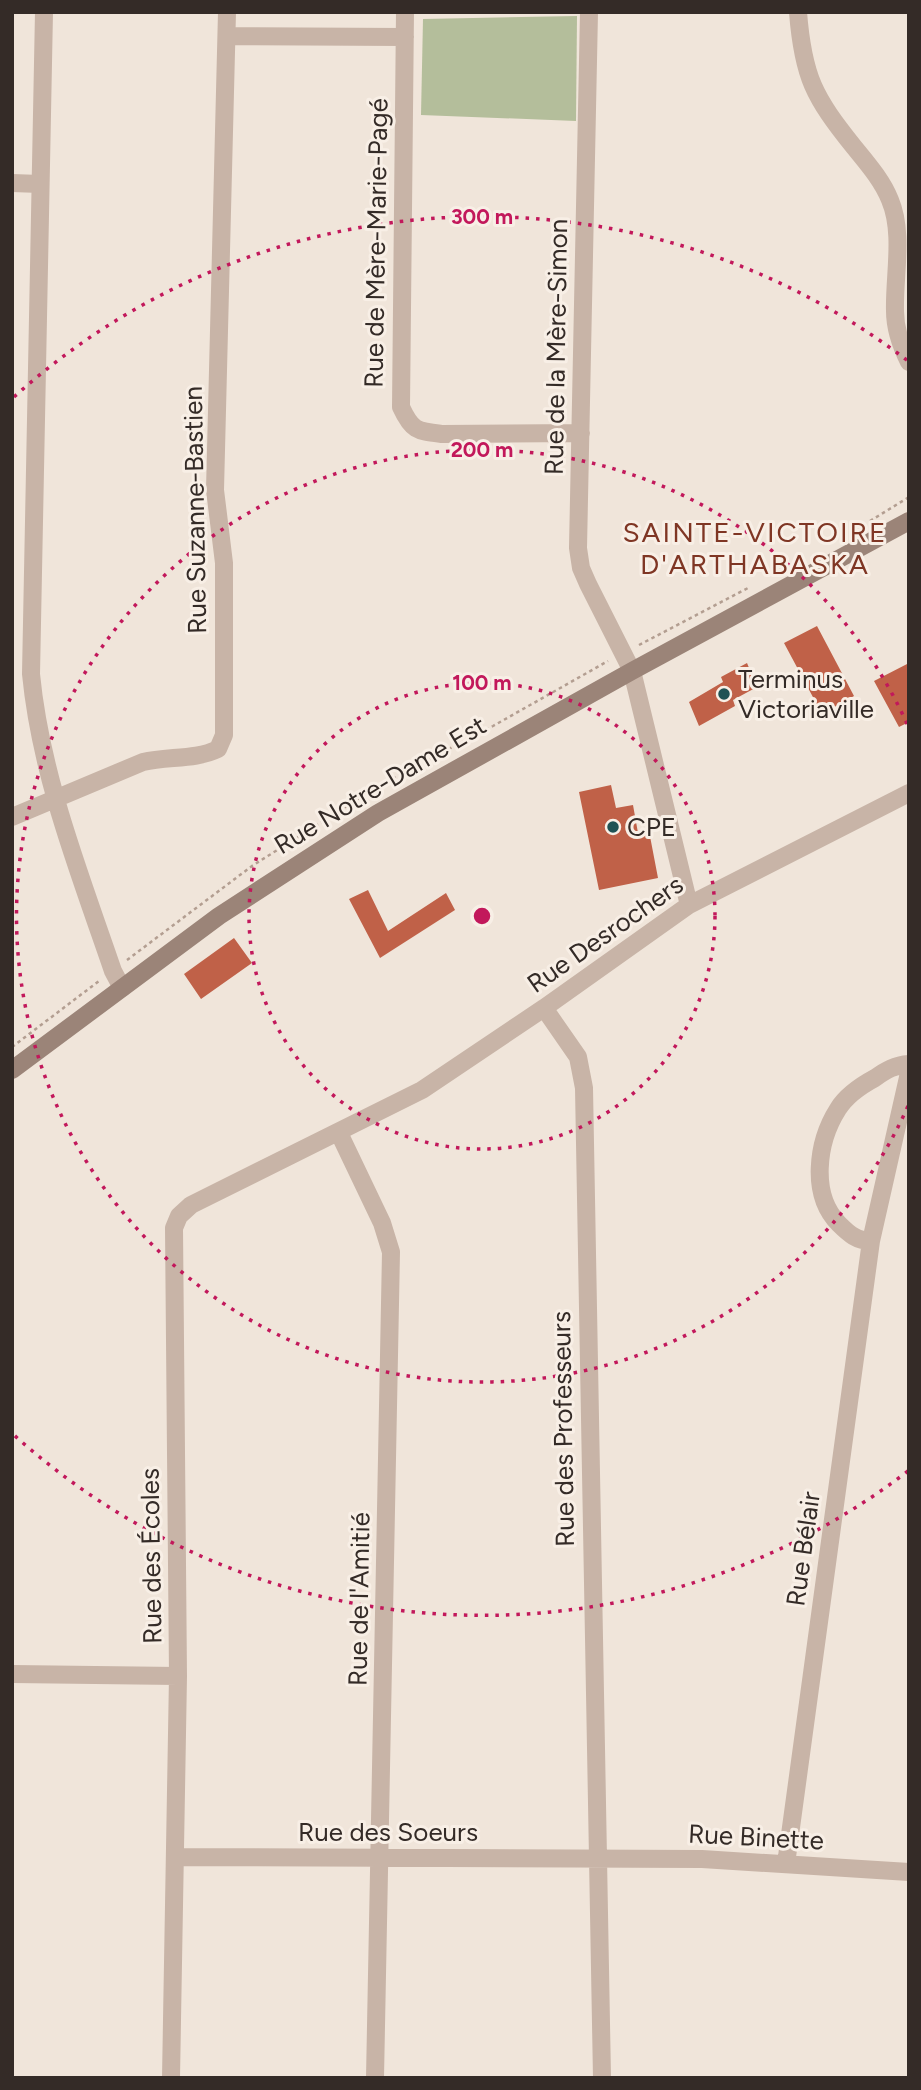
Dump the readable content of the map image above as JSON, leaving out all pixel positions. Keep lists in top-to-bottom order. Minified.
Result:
{"streets":{"street":["Rue de Mère-Marie-Pagé","Rue de la Mère-Simon","Rue Suzanne-Bastien","Rue Notre-Dame Est","Rue Desrochers","Rue des Professeurs","Rue Bélair","Rue des Écoles","Rue de l'Amitié","Rue des Soeurs","Rue Binette"]},"crossings":[["Rue de Mère-Marie-Pagé","Rue de la Mère-Simon"],["Rue de la Mère-Simon","Rue Notre-Dame Est"],["Rue de la Mère-Simon","Rue Desrochers"],["Rue Desrochers","Rue des Professeurs"],["Rue Desrochers","Rue des Écoles"],["Rue Desrochers","Rue de l'Amitié"],["Rue des Professeurs","Rue des Soeurs"],["Rue des Professeurs","Rue Binette"],["Rue Bélair","Rue Binette"],["Rue des Écoles","Rue de l'Amitié"],["Rue des Écoles","Rue des Soeurs"],["Rue de l'Amitié","Rue des Soeurs"],["Rue des Soeurs","Rue Binette"]],"districts":["SAINTE-VICTOIRE D'ARTHABASKA"],"places":["Terminus Victoriaville","CPE"],"rings":["300 m","200 m","100 m"]}
